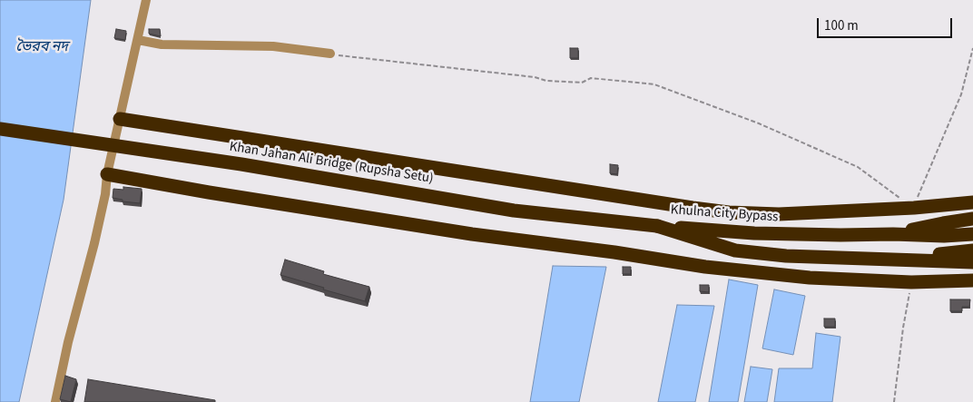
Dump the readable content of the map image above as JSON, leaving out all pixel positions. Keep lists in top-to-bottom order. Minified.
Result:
{"streets":{"highway":["Khan Jahan Ali Bridge (Rupsha Setu)","Khulna City Bypass"]},"crossings":[["Khan Jahan Ali Bridge (Rupsha Setu)","Khulna City Bypass"]],"water":["ভৈরব নদ"],"scale_bar":"100 m"}
